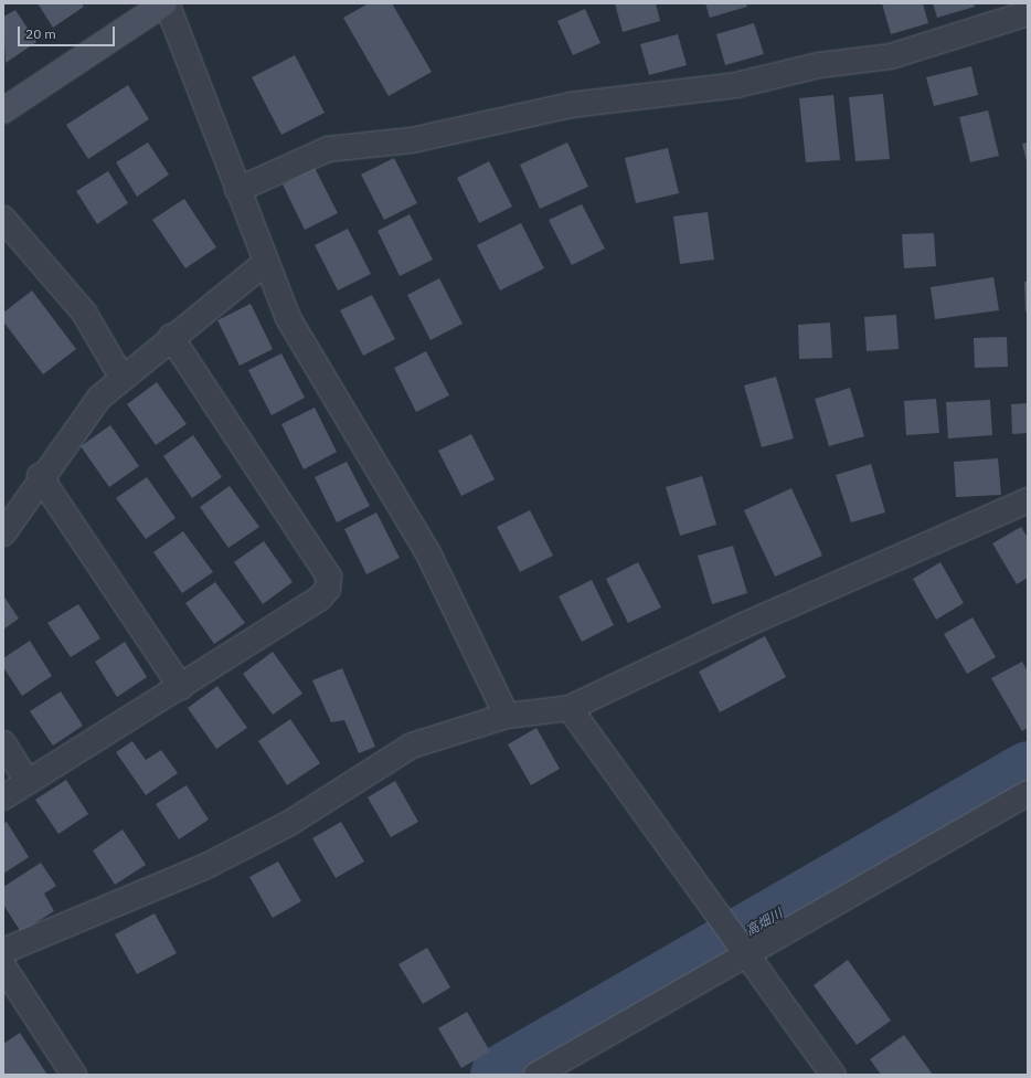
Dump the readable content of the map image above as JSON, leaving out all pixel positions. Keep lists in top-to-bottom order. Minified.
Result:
{"water":["高畑川"],"scale_bar":"20 m"}
